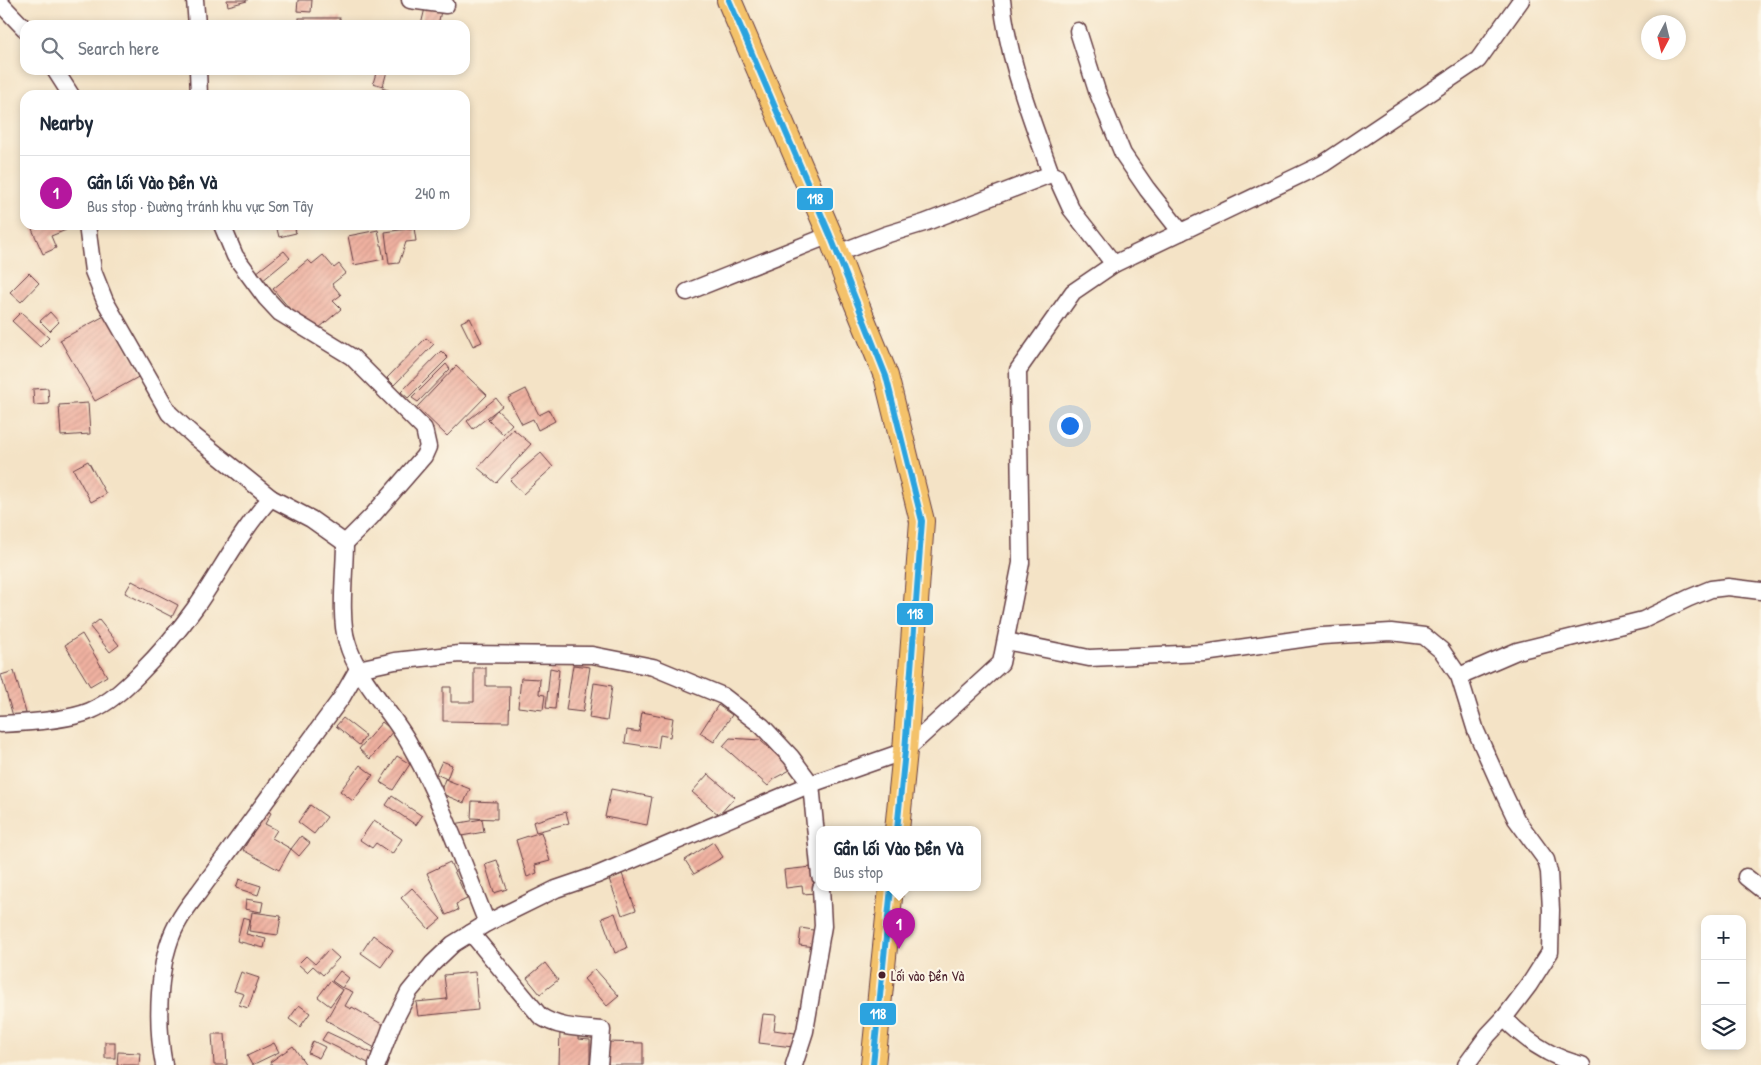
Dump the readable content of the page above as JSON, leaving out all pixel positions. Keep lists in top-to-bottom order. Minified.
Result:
{"places":["Lối vào Đền Và"],"lines":["transit line 118"],"north":"bottom","page":{"search":"Search here","heading":"Nearby","list":[{"mark":"1","name":"Gần lối Vào Đền Và","note":"Bus stop · Đường tránh khu vực Sơn Tây","value":"240 m"}],"popup":["Gần lối Vào Đền Và","Bus stop"],"pins":"1","map_buttons":["+","−"]}}
